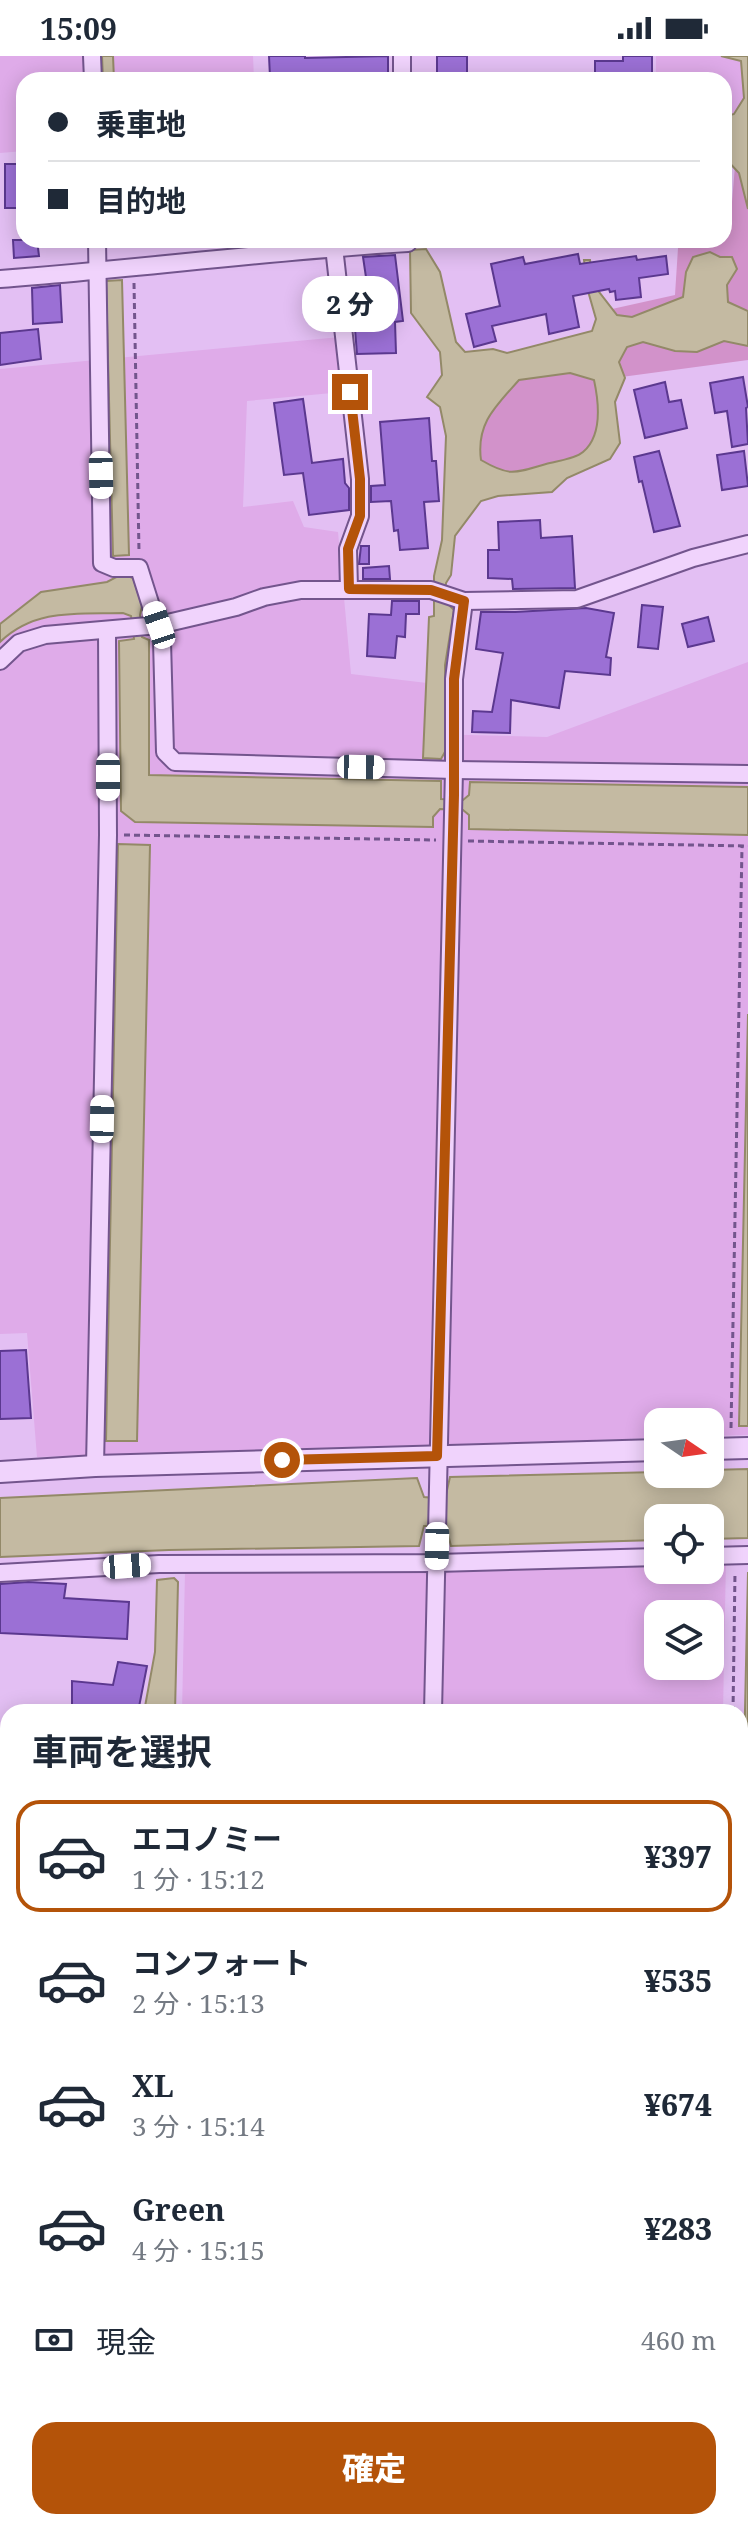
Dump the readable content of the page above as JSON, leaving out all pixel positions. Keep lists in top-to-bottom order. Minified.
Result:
{"north":"right","page":{"status":"15:09","banner":["乗車地","目的地"],"bubble":"2 分","heading":"車両を選択","list":[{"name":"エコノミー","note":"1 分 · 15:12","value":"¥397"},{"name":"コンフォート","note":"2 分 · 15:13","value":"¥535"},{"name":"XL","note":"3 分 · 15:14","value":"¥674"},{"name":"Green","note":"4 分 · 15:15","value":"¥283"}],"pay":["現金","460 m"],"buttons":"確定"}}
